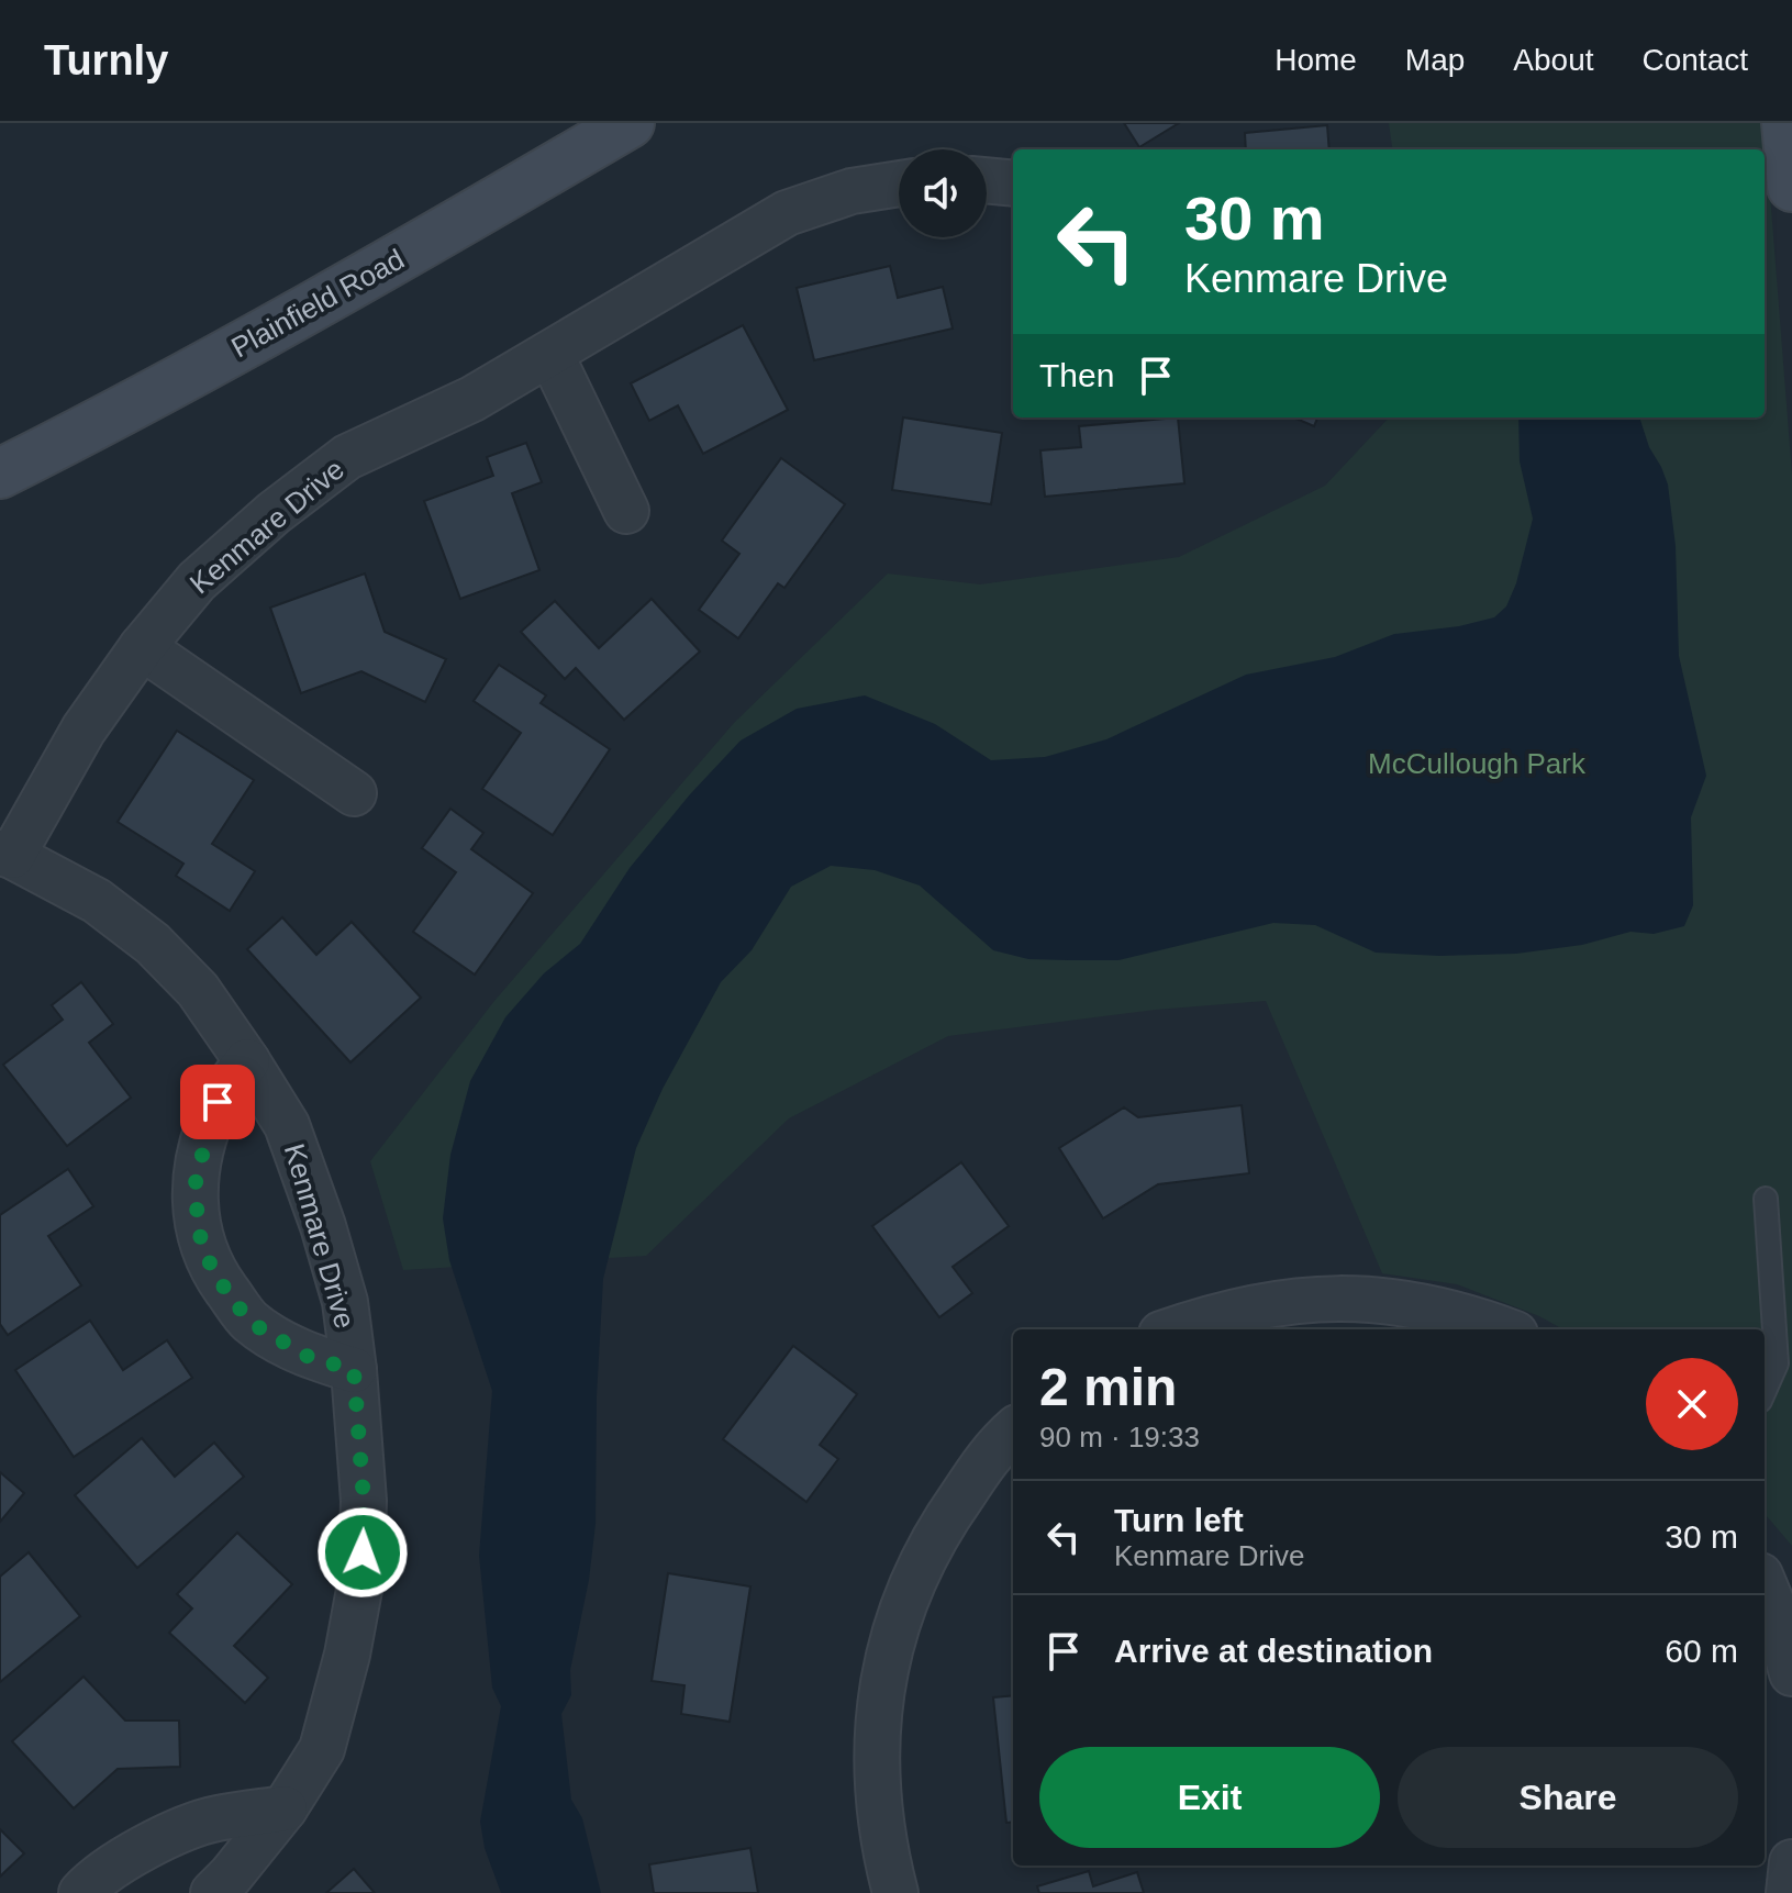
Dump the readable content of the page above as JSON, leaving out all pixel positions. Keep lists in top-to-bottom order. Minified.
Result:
{"streets":{"main road":["Plainfield Road"],"street":["Kenmare Drive"]},"parks":["McCullough Park"],"page":{"header":"Turnly","nav":["Home","Map","About","Contact"],"turn":["30 m","Kenmare Drive"],"then":"Then","heading":["2 min","90 m · 19:33"],"list":[{"name":"Turn left","note":"Kenmare Drive","value":"30 m"},{"name":"Arrive at destination","value":"60 m"}],"buttons":["Exit","Share"]}}
